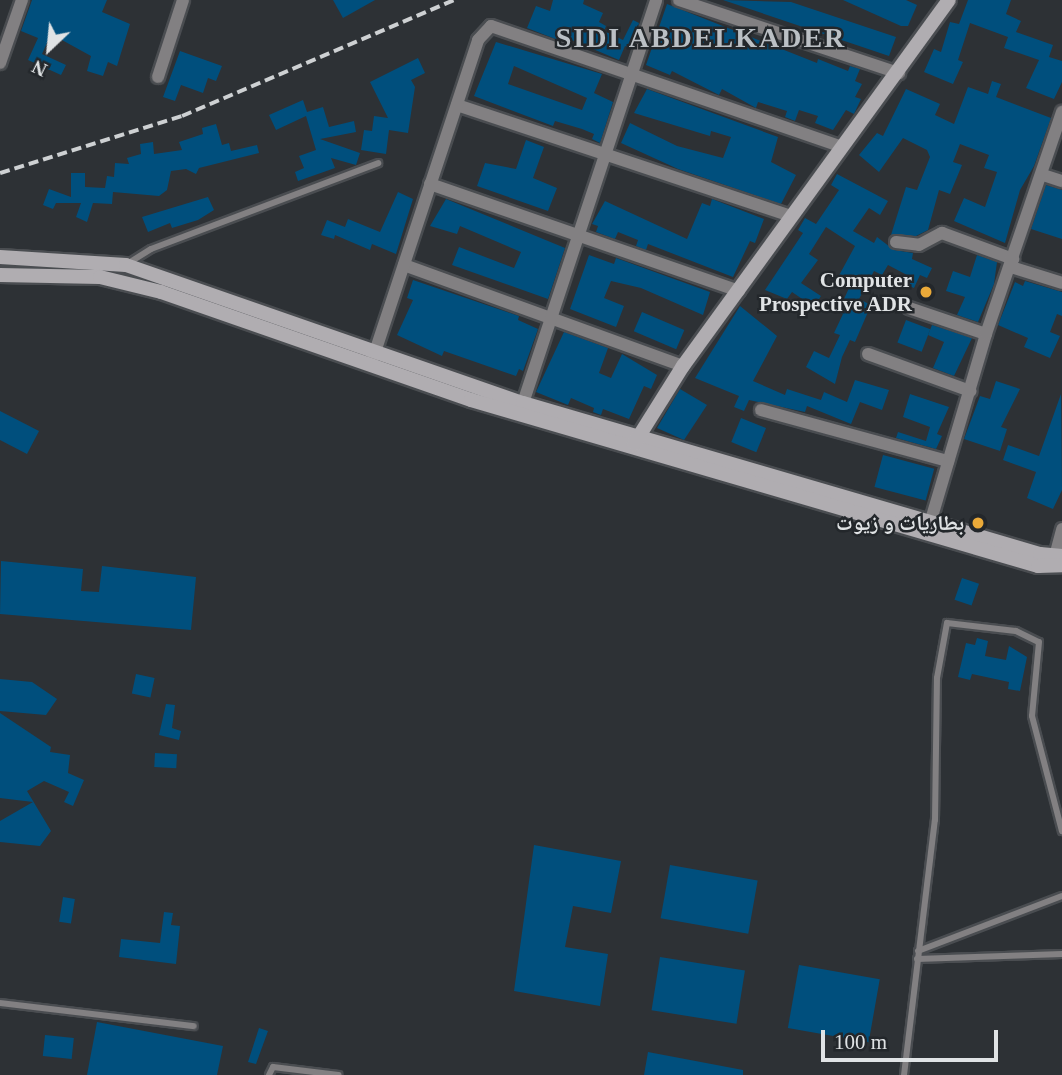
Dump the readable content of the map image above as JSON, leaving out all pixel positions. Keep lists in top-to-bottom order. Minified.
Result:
{"districts":["SIDI ABDELKADER"],"places":["Computer Prospective ADR","بطاريات و زيوت"],"scale_bar":"100 m","north":"bottom left"}
